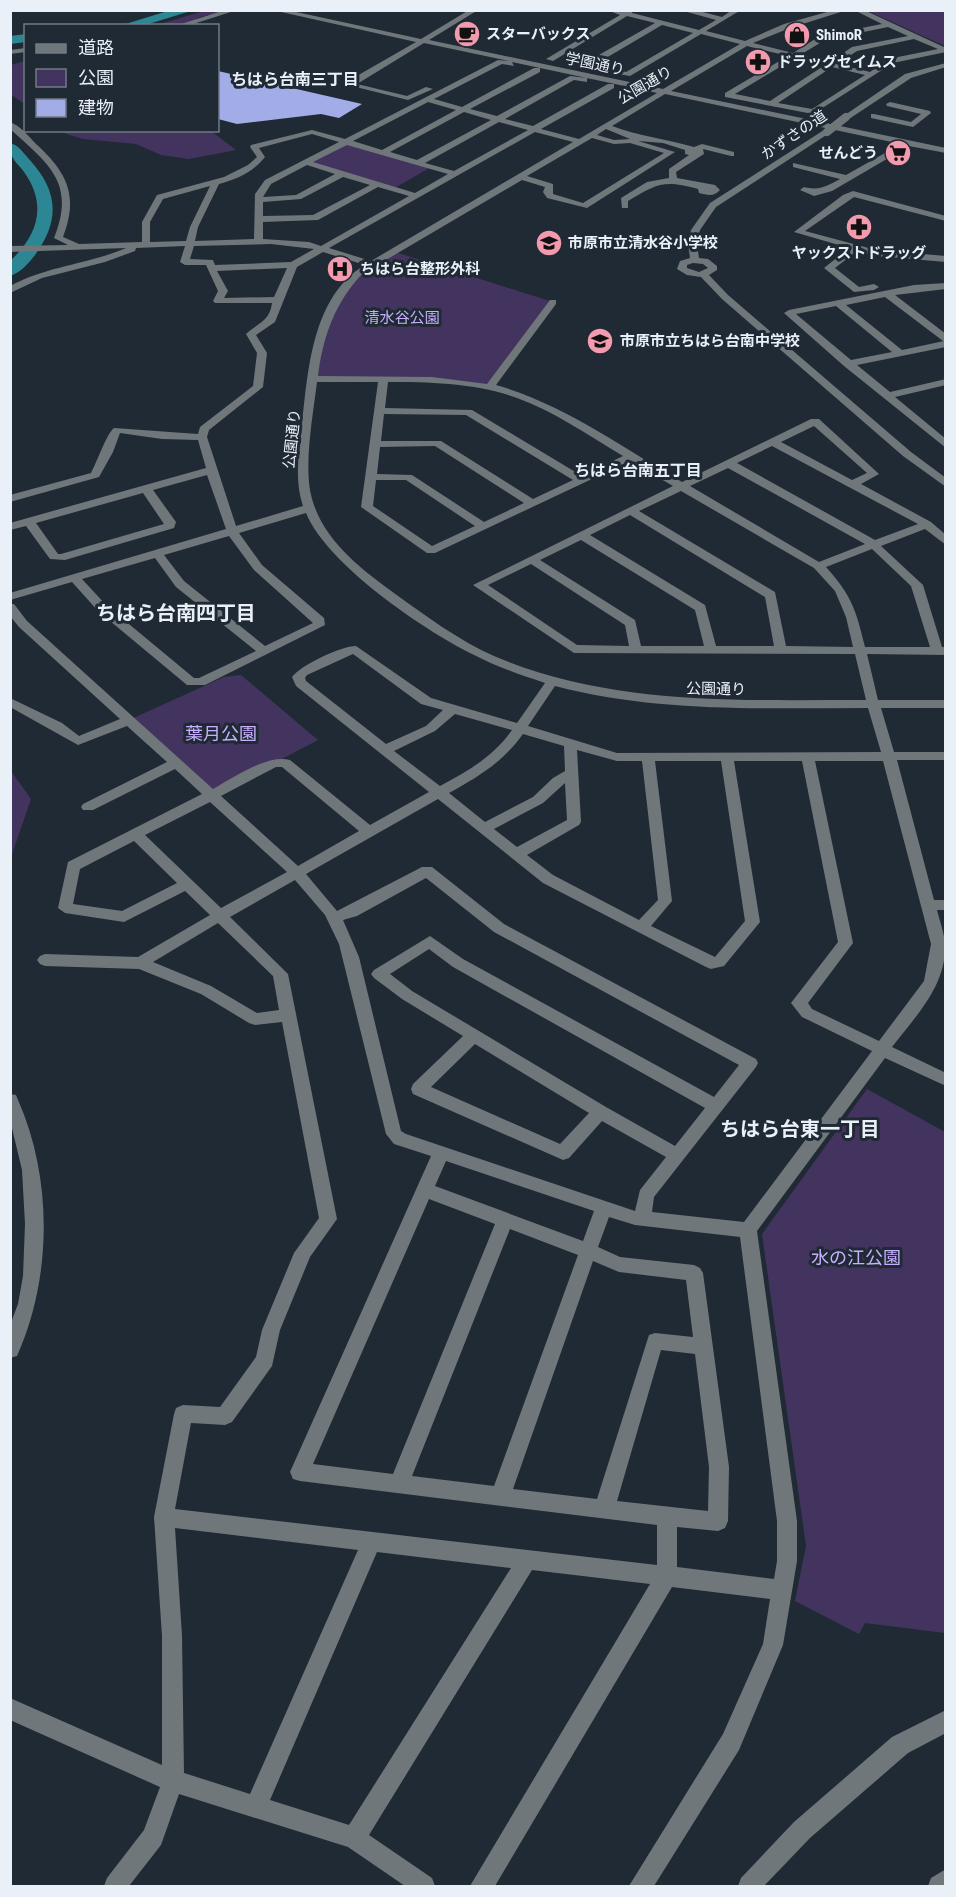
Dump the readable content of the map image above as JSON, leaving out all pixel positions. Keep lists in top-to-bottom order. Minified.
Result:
{"streets":{"street":["学園通り","公園通り","かずさの道"]},"crossings":[["学園通り","公園通り"]],"districts":["ちはら台南三丁目","ちはら台南五丁目","ちはら台南四丁目","ちはら台東一丁目"],"parks":["清水谷公園","葉月公園","水の江公園"],"places":{"cafe":["スターバックス"],"shop":["ShimoR"],"pharmacy":["ドラッグセイムス","ヤックストドラッグ"],"supermarket":["せんどう"],"school or university":["市原市立清水谷小学校","市原市立ちはら台南中学校"],"hospital":["ちはら台整形外科"]},"legend":["道路","公園","建物"]}
